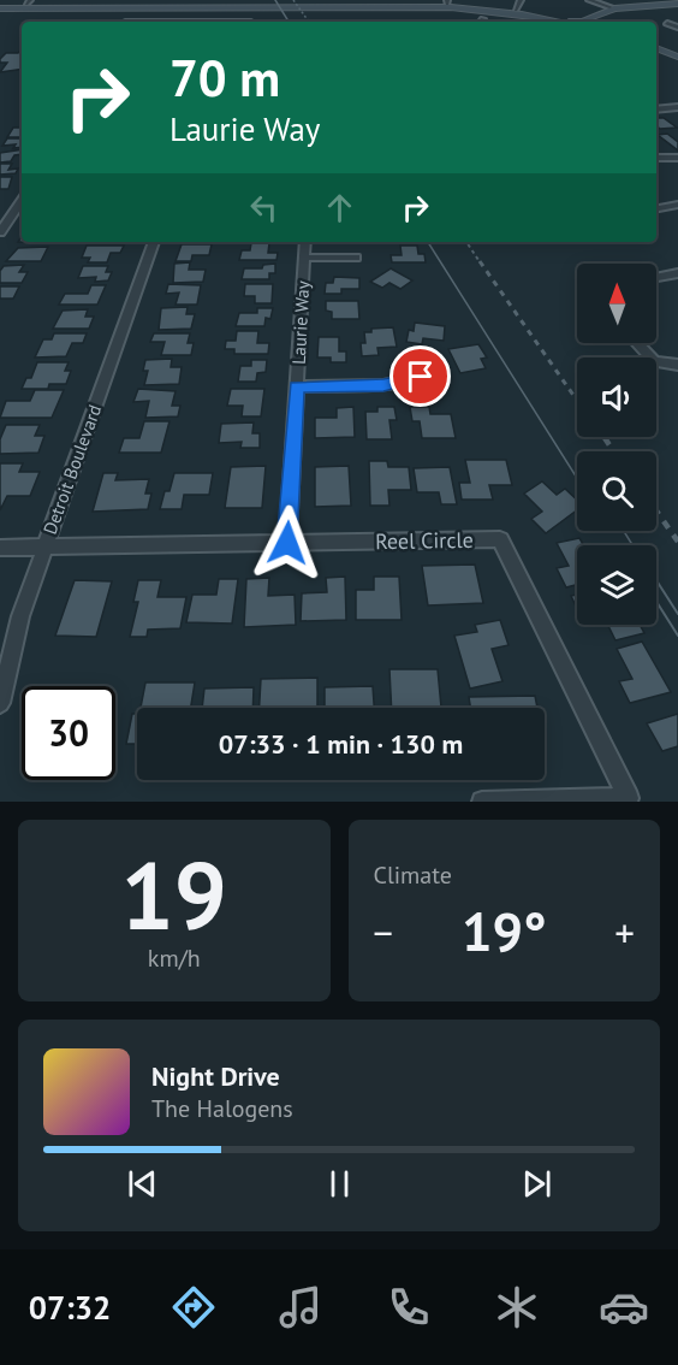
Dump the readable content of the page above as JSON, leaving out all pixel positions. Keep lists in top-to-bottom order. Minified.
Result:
{"streets":{"street":["Laurie Way","Detroit Boulevard","Reel Circle"]},"crossings":[["Laurie Way","Reel Circle"],["Detroit Boulevard","Reel Circle"]],"north":"top","page":{"turn":["70 m","Laurie Way"],"limit":"30","trip":"07:33 · 1 min · 130 m","tile":[["19","km/h"],"Climate"],"heat":["−","19°","+"],"song":["Night Drive","The Halogens"],"tabs":"07:32"}}
